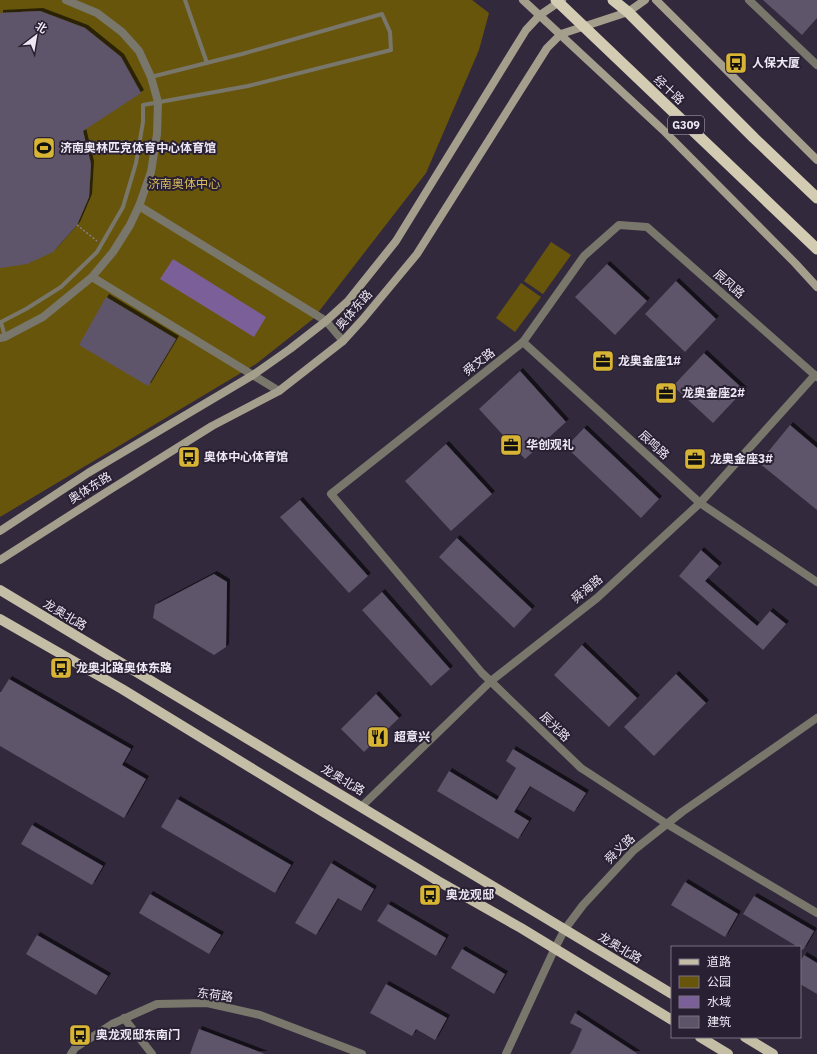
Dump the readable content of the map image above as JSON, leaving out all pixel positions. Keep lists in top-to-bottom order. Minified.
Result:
{"streets":{"highway":["经十路","G309"],"main road":["奥体东路","龙奥北路"],"street":["辰风路","舜文路","辰鸣路","舜海路","辰光路","舜义路","东荷路"]},"crossings":[["经十路","奥体东路"],["辰风路","舜文路"],["辰风路","舜海路"],["舜文路","辰鸣路"],["舜文路","辰光路"],["辰鸣路","舜海路"],["舜海路","龙奥北路"],["舜海路","辰光路"],["龙奥北路","舜义路"],["辰光路","舜义路"]],"parks":["济南奥体中心"],"places":{"bus stop":["人保大厦","奥体中心体育馆","龙奥北路奥体东路","奥龙观邸","奥龙观邸东南门"],"sports":["济南奥林匹克体育中心体育馆"],"office":["龙奥金座1#","龙奥金座2#","华创观礼","龙奥金座3#"],"restaurant":["超意兴"]},"legend":["道路","公园","水域","建筑"],"north":"top right"}
